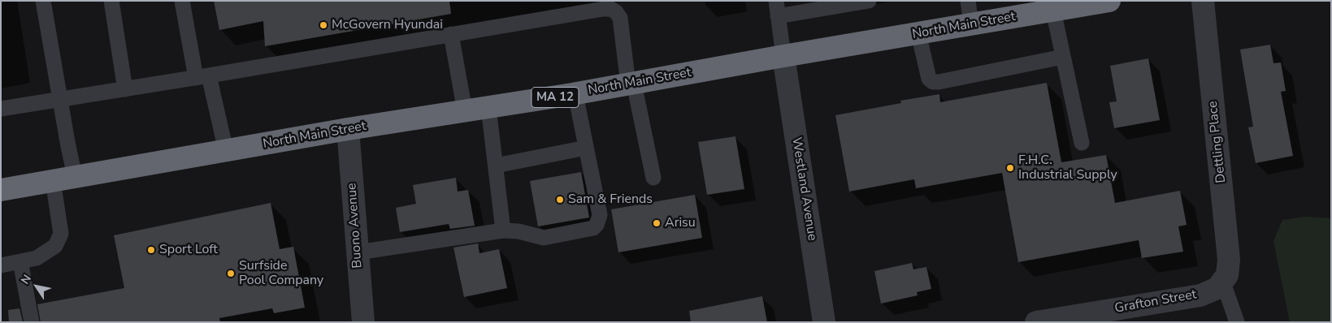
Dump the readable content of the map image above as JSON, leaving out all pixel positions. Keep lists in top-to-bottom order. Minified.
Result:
{"streets":{"highway":["North Main Street","MA 12"],"street":["Dettling Place","Westland Avenue","Buono Avenue","Grafton Street"]},"crossings":[["North Main Street","Westland Avenue"],["North Main Street","Buono Avenue"],["Dettling Place","Grafton Street"]],"places":["McGovern Hyundai","F.H.C. Industrial Supply","Sam & Friends","Arisu","Sport Loft","Surfside Pool Company"],"north":"top left"}
